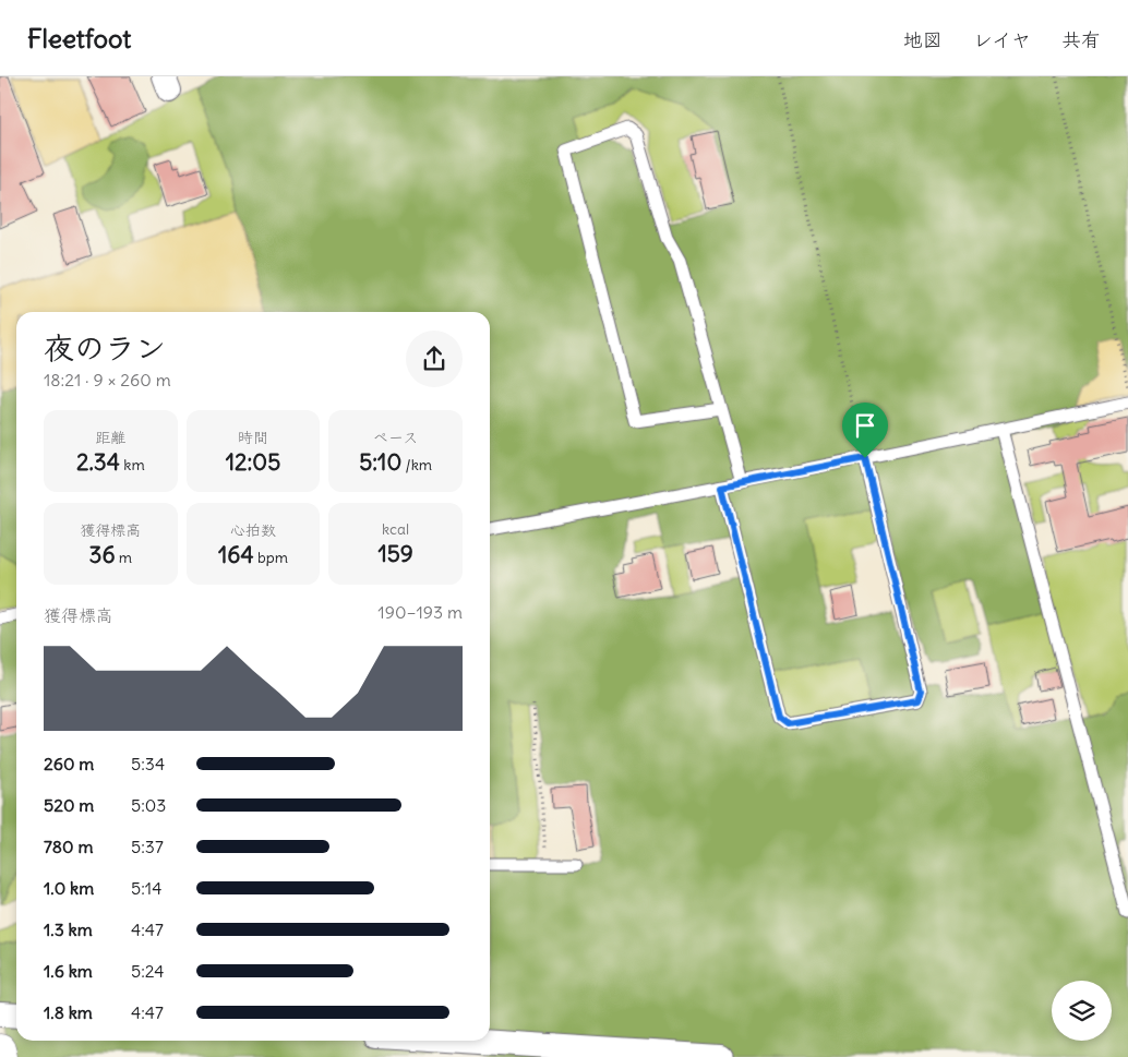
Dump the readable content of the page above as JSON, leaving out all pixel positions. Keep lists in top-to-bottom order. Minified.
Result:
{"page":{"header":"Fleetfoot","nav":["地図","レイヤ","共有"],"heading":["夜のラン","18:21 · 9 × 260 m"],"stats":[["距離","2.34 km"],["時間","12:05"],["ペース","5:10 /km"],["獲得標高","36 m"],["心拍数","164 bpm"],["kcal","159"]],"chart":["獲得標高","190–193 m"],"list":[{"name":"260 m","note":"5:34"},{"name":"520 m","note":"5:03"},{"name":"780 m","note":"5:37"},{"name":"1.0 km","note":"5:14"},{"name":"1.3 km","note":"4:47"},{"name":"1.6 km","note":"5:24"},{"name":"1.8 km","note":"4:47"}]}}
